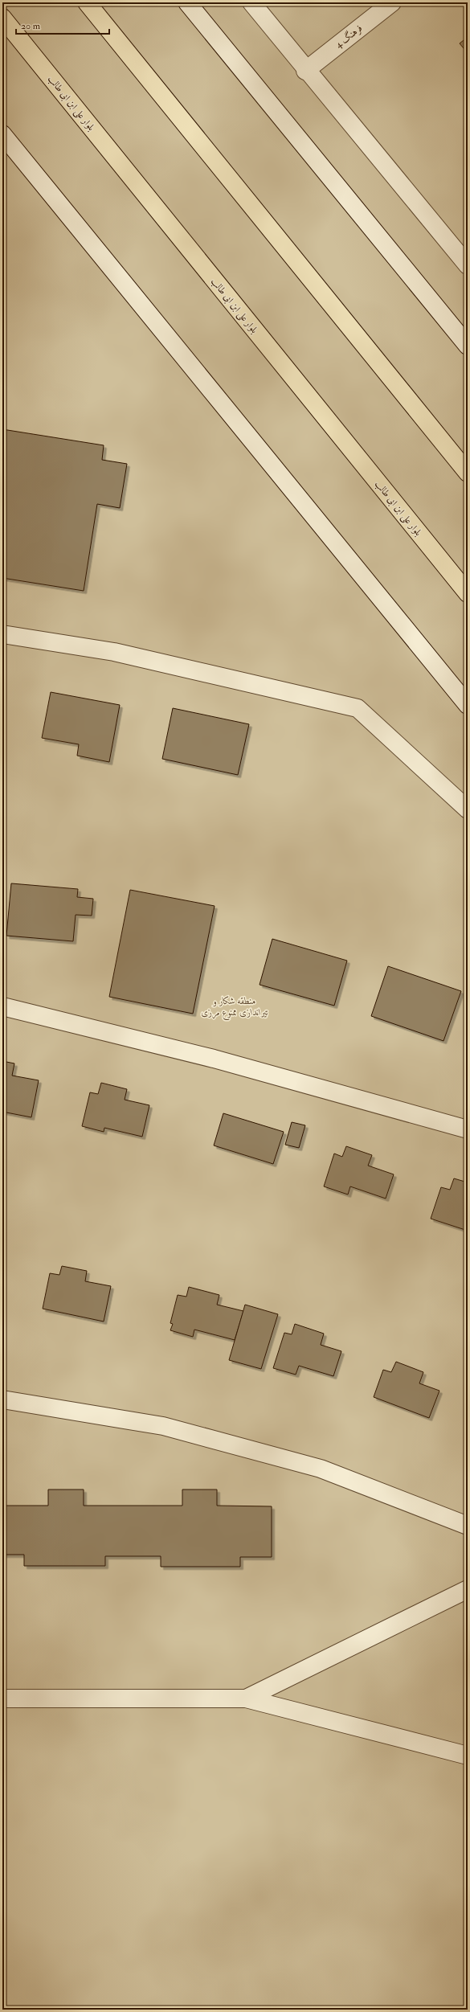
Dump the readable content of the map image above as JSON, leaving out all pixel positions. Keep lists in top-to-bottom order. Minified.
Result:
{"streets":{"main road":["بلوار علی ابن ابی طالب"],"street":["فرهنگ 4"]},"parks":["منطقه شکار و تیراندازی ممنوع مرزی"],"scale_bar":"20 m"}
